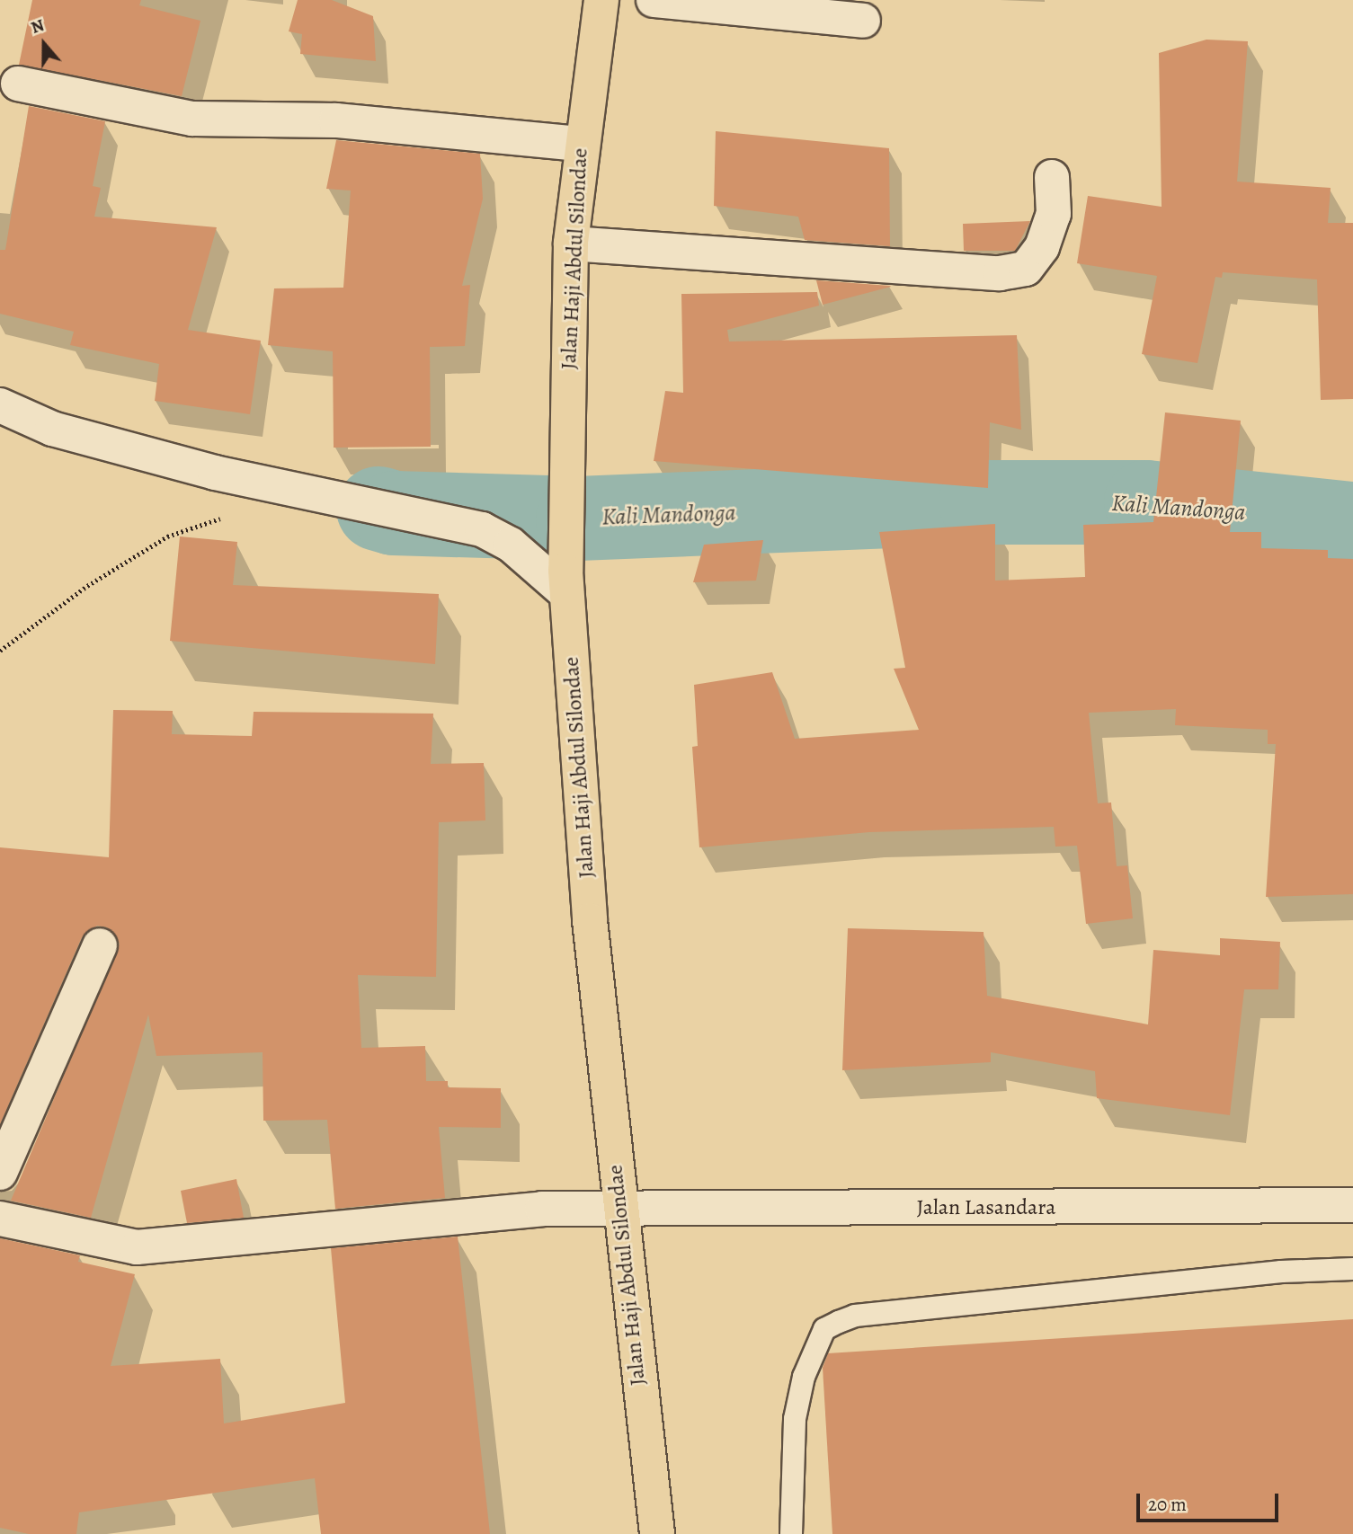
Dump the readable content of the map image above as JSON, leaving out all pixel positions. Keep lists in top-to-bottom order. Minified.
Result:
{"streets":{"highway":["Jalan Haji Abdul Silondae"],"street":["Jalan Lasandara"]},"crossings":[["Jalan Haji Abdul Silondae","Jalan Lasandara"]],"water":["Kali Mandonga"],"scale_bar":"20 m","north":"top"}
